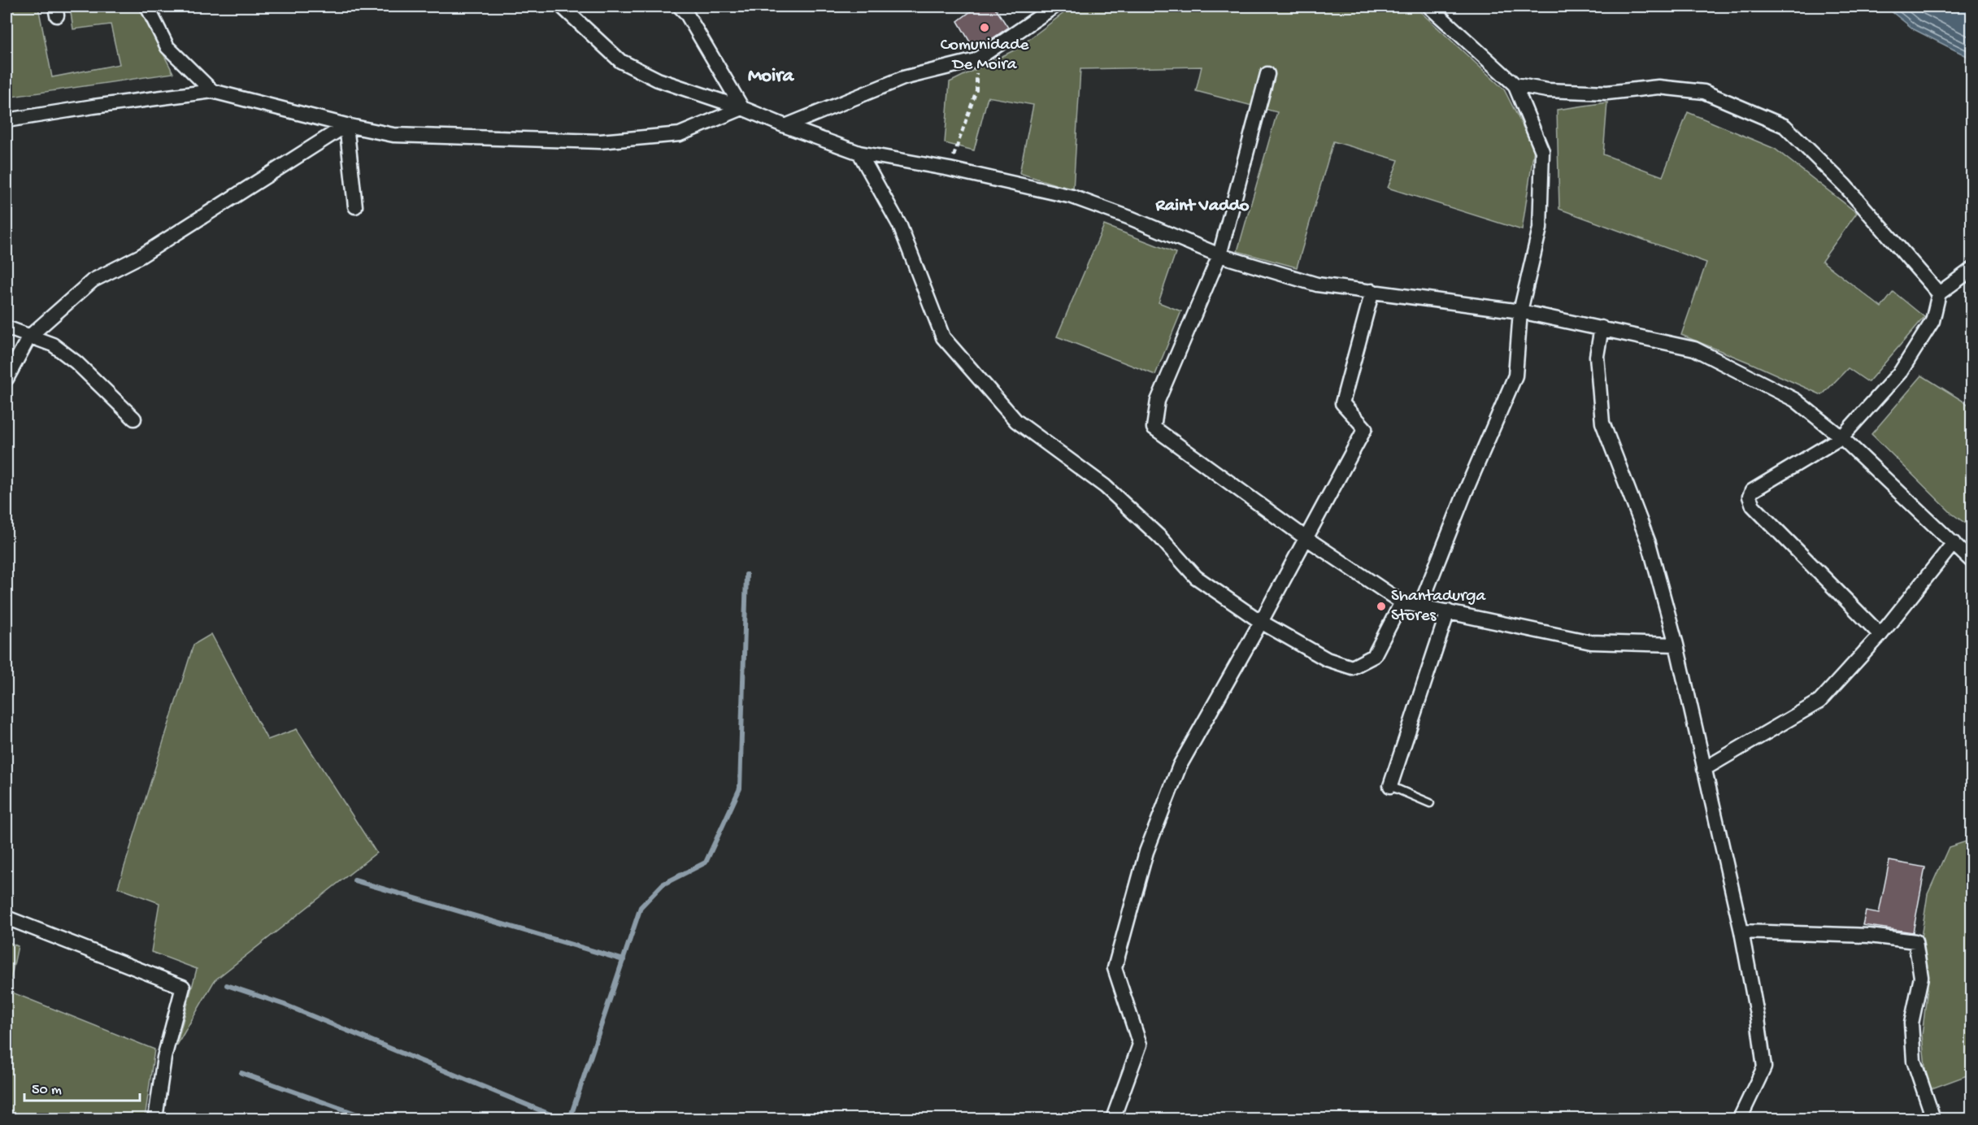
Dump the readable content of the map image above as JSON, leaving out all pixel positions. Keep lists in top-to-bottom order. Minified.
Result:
{"districts":["Moira","Raint Vaddo"],"places":["Comunidade De Moira","Shantadurga Stores"],"scale_bar":"50 m"}
